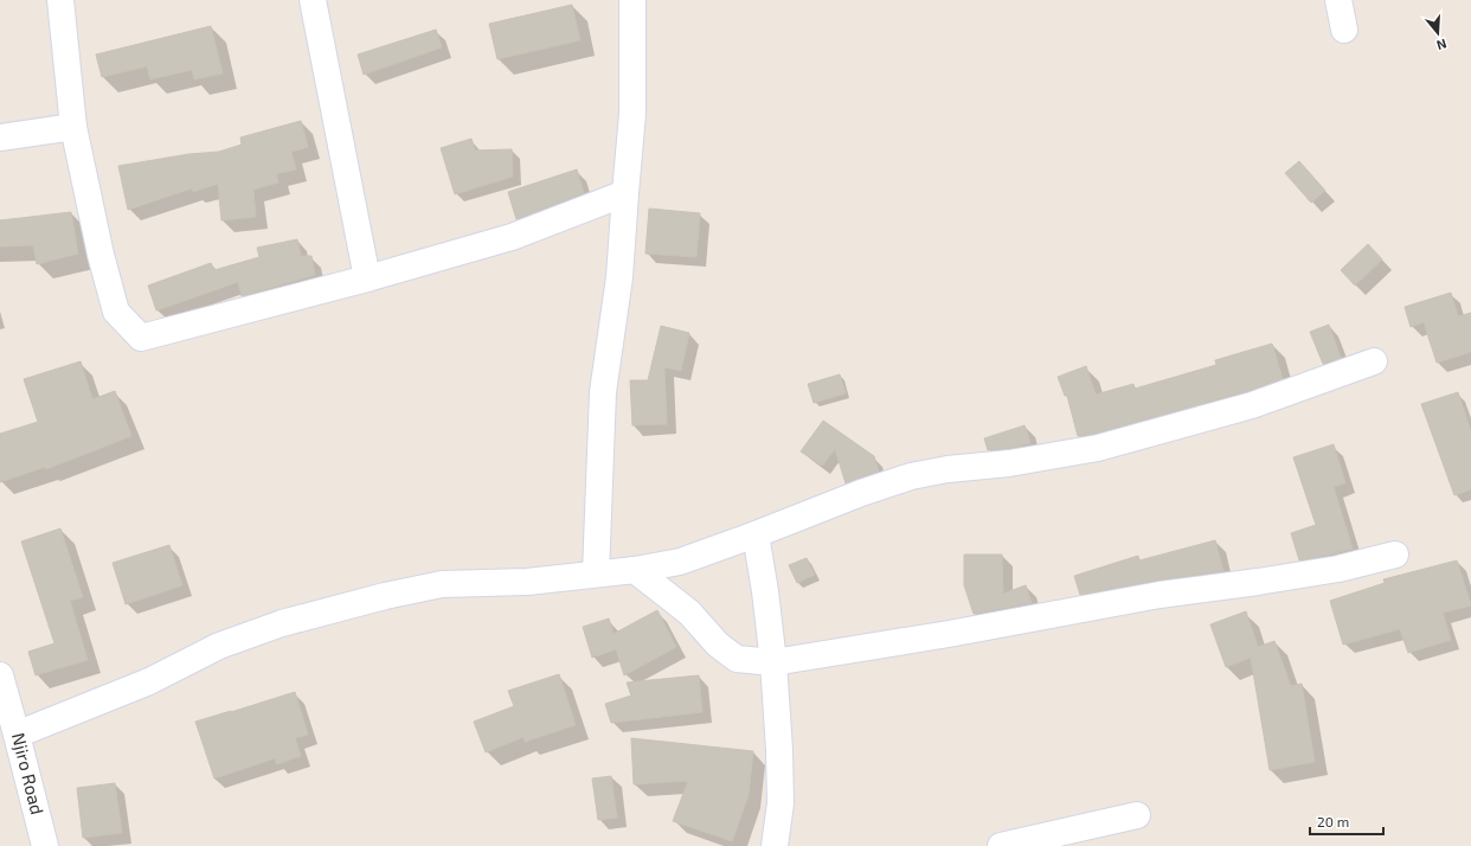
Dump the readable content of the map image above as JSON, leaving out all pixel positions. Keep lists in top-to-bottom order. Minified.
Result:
{"streets":{"street":["Njiro Road"]},"scale_bar":"20 m","north":"bottom"}
